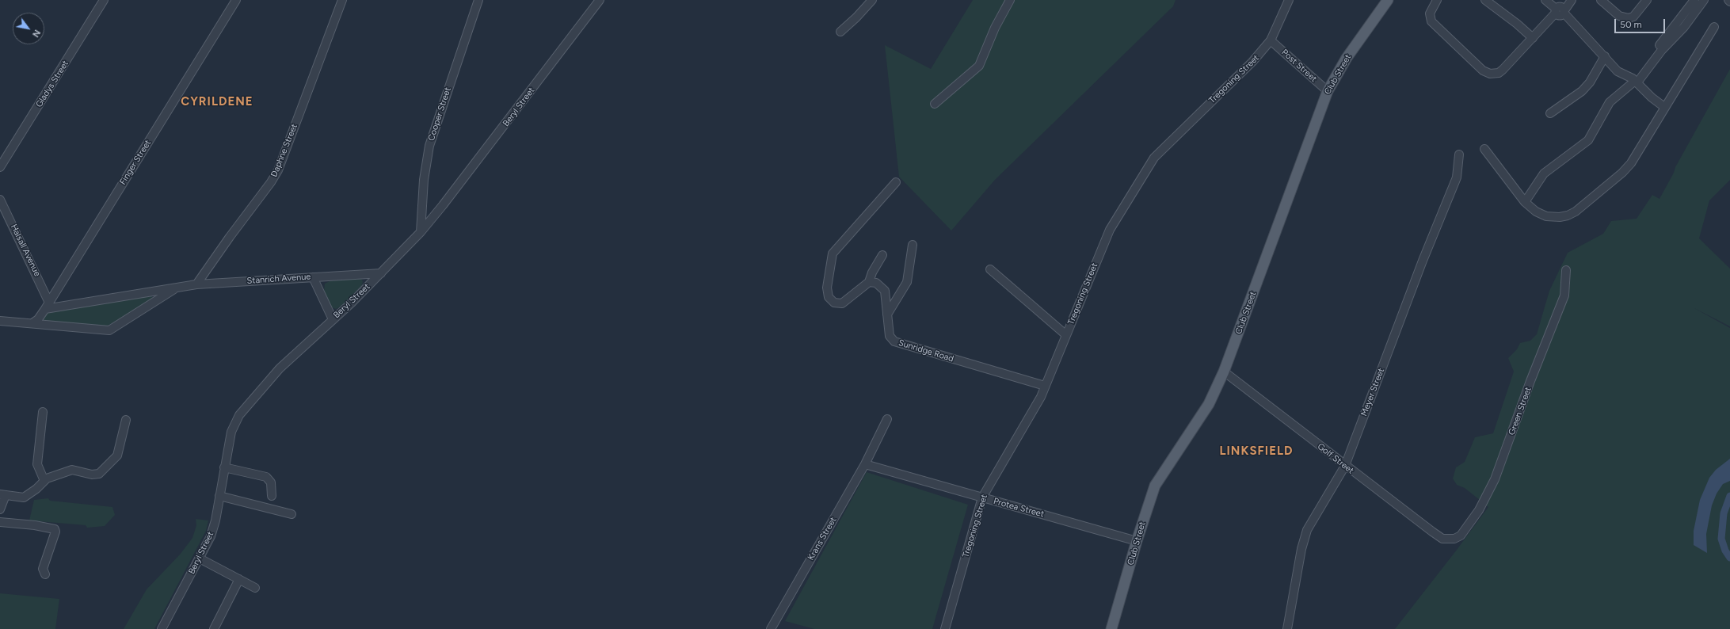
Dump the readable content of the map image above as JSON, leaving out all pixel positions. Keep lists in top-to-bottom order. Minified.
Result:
{"streets":{"main road":["Club Street"],"street":["Post Street","Tregoning Street","Gladys Street","Beryl Street","Cooper Street","Daphne Street","Finger Street","Halsall Avenue","Stanrich Avenue","Sunridge Road","Meyer Street","Green Street","Golf Street","Protea Street","Krans Street"]},"crossings":[["Post Street","Club Street"],["Post Street","Tregoning Street"],["Club Street","Golf Street"],["Club Street","Protea Street"],["Tregoning Street","Sunridge Road"],["Tregoning Street","Protea Street"],["Beryl Street","Cooper Street"],["Beryl Street","Stanrich Avenue"],["Daphne Street","Stanrich Avenue"],["Finger Street","Halsall Avenue"],["Finger Street","Stanrich Avenue"],["Halsall Avenue","Stanrich Avenue"],["Meyer Street","Golf Street"],["Green Street","Golf Street"],["Protea Street","Krans Street"]],"districts":["CYRILDENE","LINKSFIELD"],"scale_bar":"50 m","north":"bottom right"}
